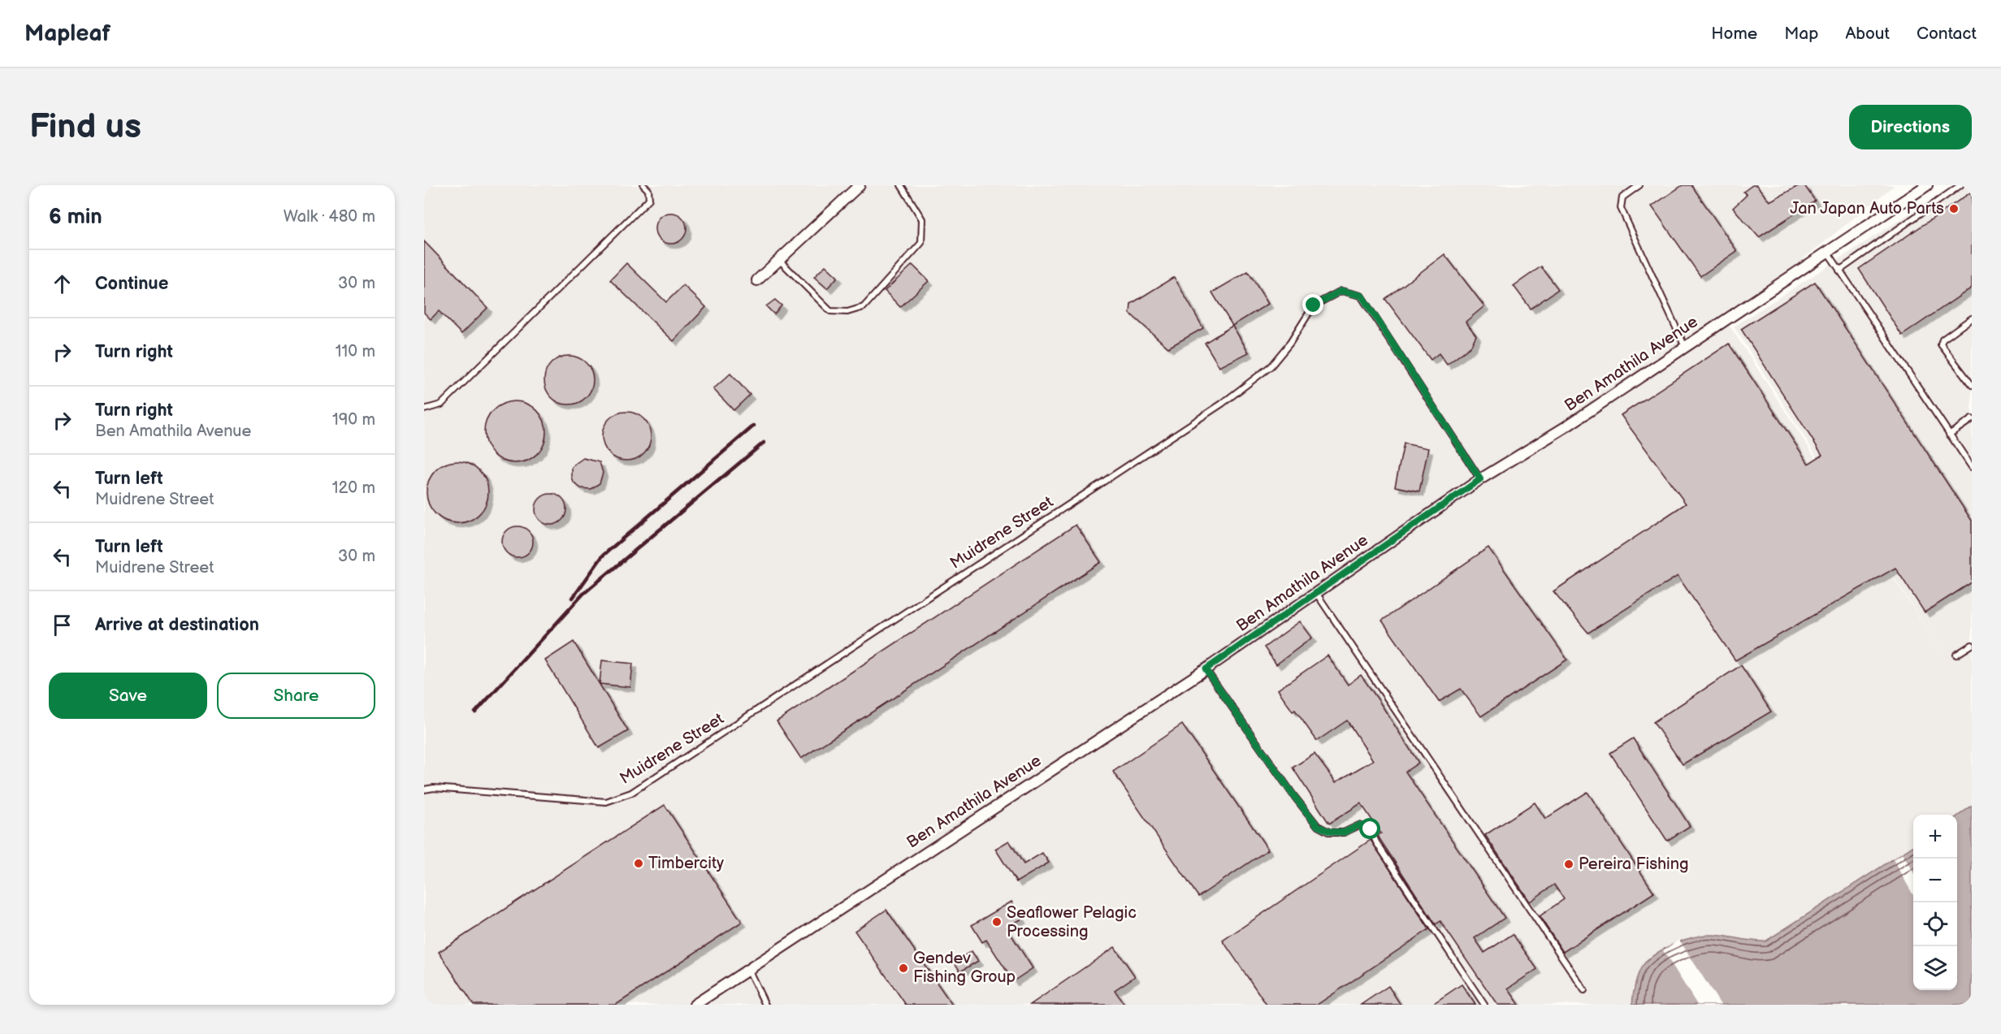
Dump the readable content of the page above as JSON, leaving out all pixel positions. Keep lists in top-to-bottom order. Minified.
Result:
{"streets":{"street":["Ben Amathila Avenue"],"lane":["Muidrene Street"]},"crossings":[["Ben Amathila Avenue","Muidrene Street"]],"places":["Jan Japan Auto Parts","Timbercity","Pereira Fishing","Seaflower Pelagic Processing","Gendev Fishing Group"],"page":{"header":"Mapleaf","nav":["Home","Map","About","Contact"],"buttons":["Directions",["Save","Share"]],"title":"Find us","heading":["6 min","Walk · 480 m"],"list":[["Continue","30 m"],["Turn right","110 m"],["Turn right","Ben Amathila Avenue","190 m"],["Turn left","Muidrene Street","120 m"],["Turn left","Muidrene Street","30 m"],"Arrive at destination"],"map_buttons":["+","−"]}}
